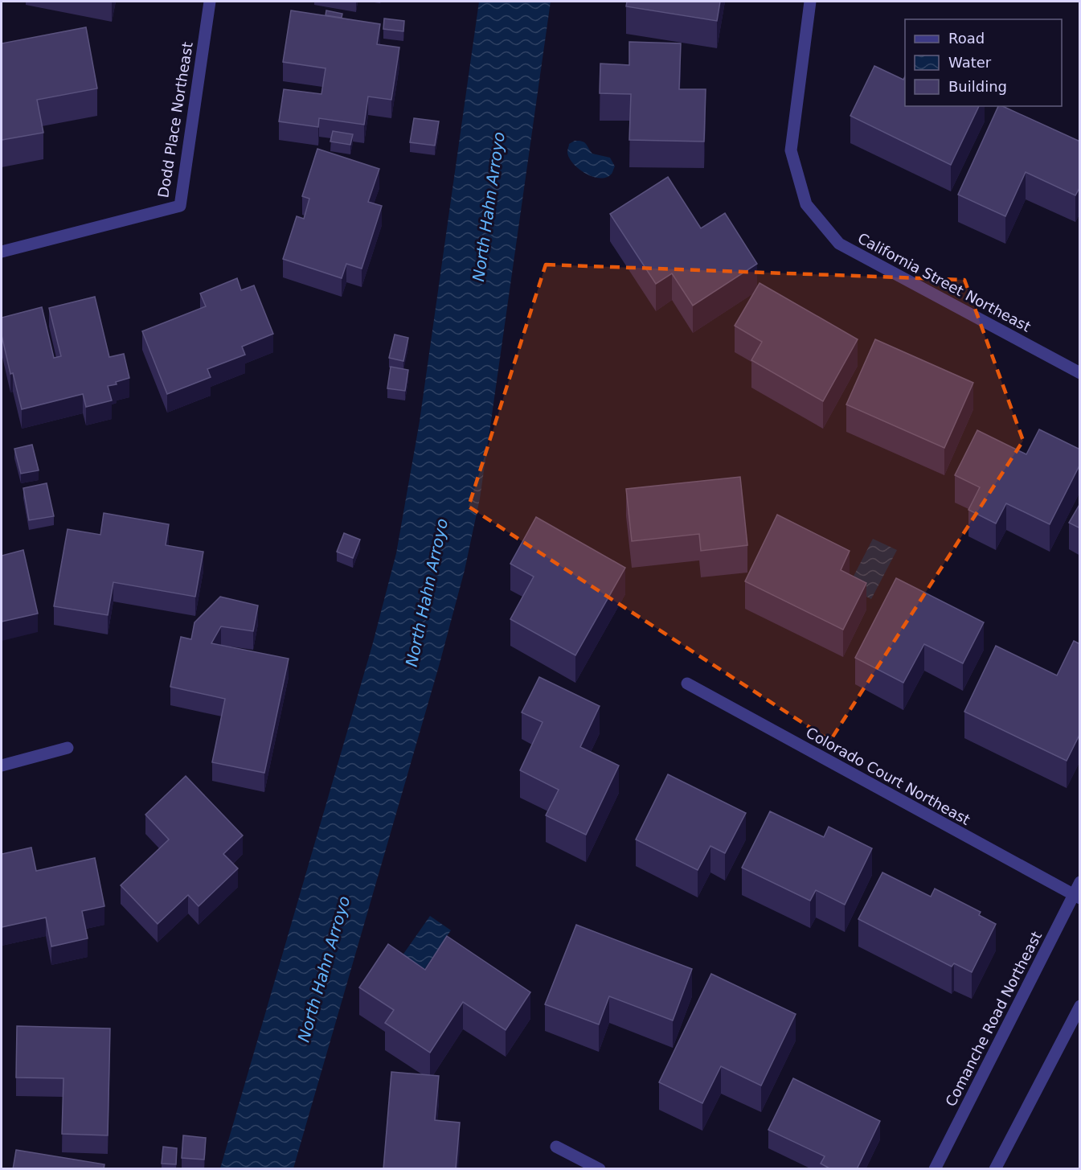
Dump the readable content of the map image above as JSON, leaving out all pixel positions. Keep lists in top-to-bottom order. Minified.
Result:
{"streets":{"street":["Dodd Place Northeast","California Street Northeast","Colorado Court Northeast","Comanche Road Northeast"]},"crossings":[["Colorado Court Northeast","Comanche Road Northeast"]],"water":["North Hahn Arroyo"],"legend":["Road","Water","Building"]}
